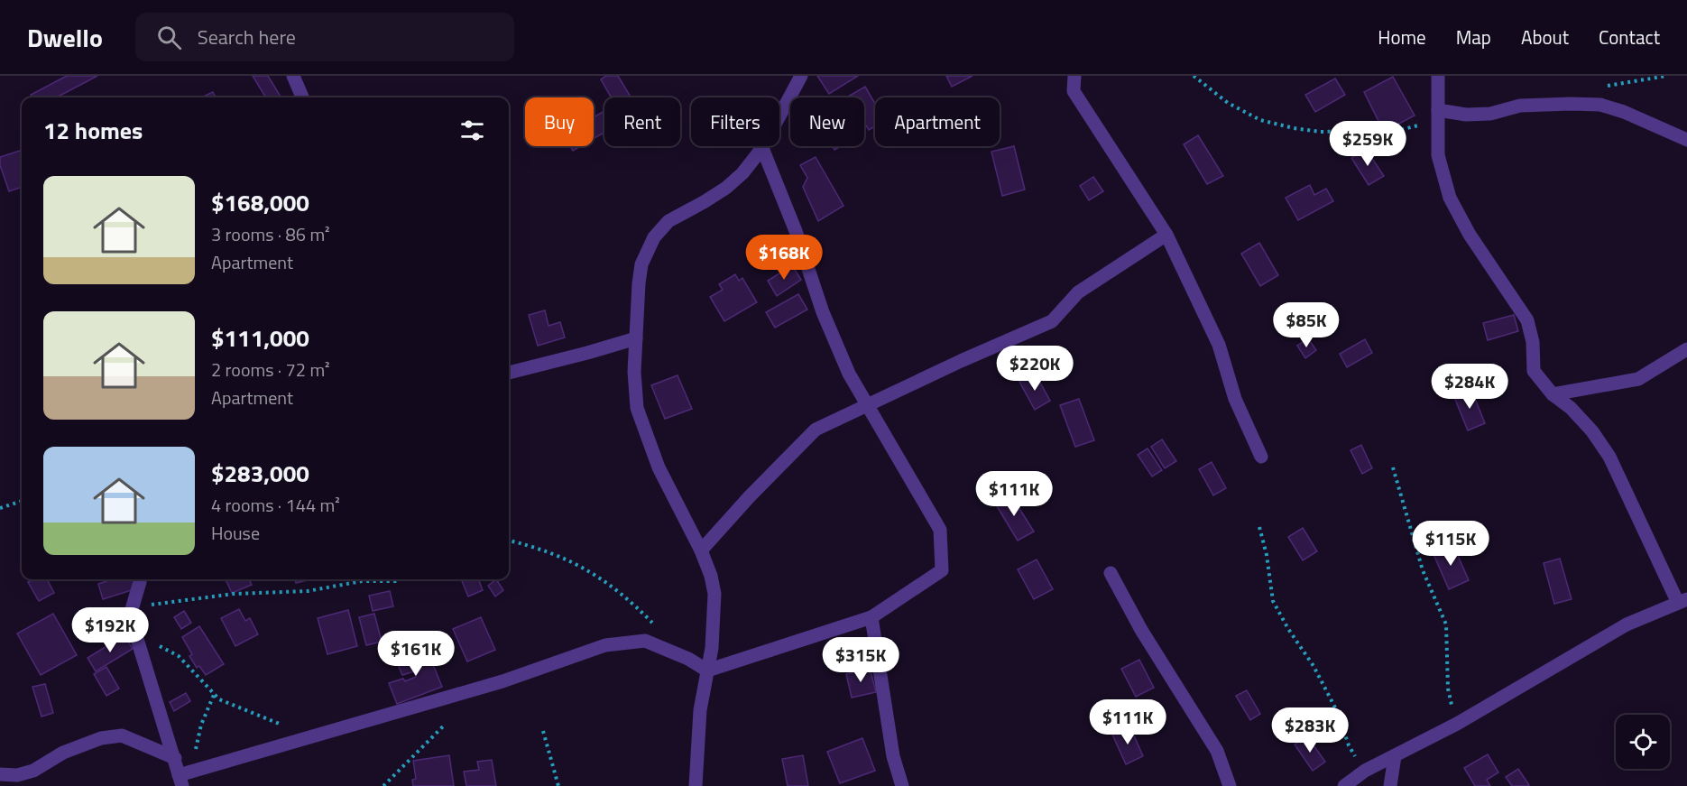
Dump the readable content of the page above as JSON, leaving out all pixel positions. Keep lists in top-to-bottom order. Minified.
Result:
{"page":{"header":"Dwello","search":"Search here","nav":["Home","Map","About","Contact"],"chip":["Buy","Rent","Filters","New","Apartment"],"heading":"12 homes","price":["$259K","$168K","$85K","$220K","$284K","$111K","$115K","$192K","$161K","$315K","$111K","$283K"],"list":[{"name":"$168,000","note":"3 rooms · 86 m² · Apartment"},{"name":"$111,000","note":"2 rooms · 72 m² · Apartment"},{"name":"$283,000","note":"4 rooms · 144 m² · House"}]}}
